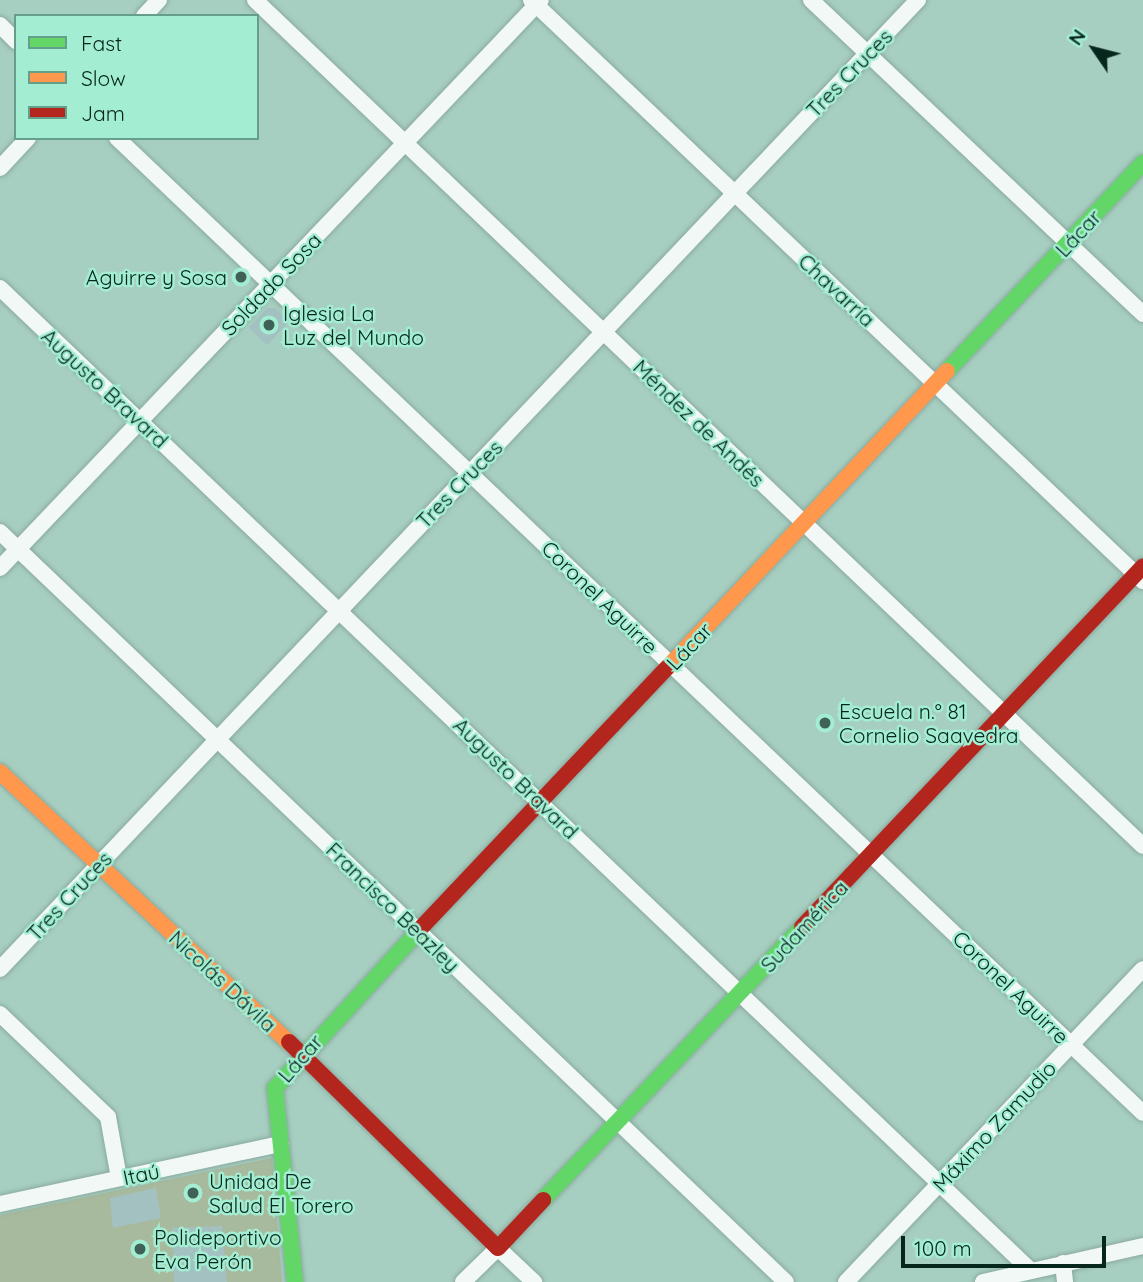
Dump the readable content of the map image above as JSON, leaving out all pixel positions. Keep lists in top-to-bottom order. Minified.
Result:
{"streets":{"street":["Tres Cruces","Lácar","Soldado Sosa","Chavarría","Augusto Bravard","Méndez de Andés","Coronel Aguirre","Francisco Beazley","Sudamérica","Nicolás Dávila","Máximo Zamudio","Itaú"]},"crossings":[["Tres Cruces","Chavarría"],["Tres Cruces","Augusto Bravard"],["Tres Cruces","Méndez de Andés"],["Tres Cruces","Coronel Aguirre"],["Tres Cruces","Francisco Beazley"],["Tres Cruces","Nicolás Dávila"],["Lácar","Chavarría"],["Lácar","Augusto Bravard"],["Lácar","Méndez de Andés"],["Lácar","Coronel Aguirre"],["Lácar","Francisco Beazley"],["Lácar","Nicolás Dávila"],["Lácar","Itaú"],["Soldado Sosa","Chavarría"],["Soldado Sosa","Augusto Bravard"],["Soldado Sosa","Méndez de Andés"],["Soldado Sosa","Coronel Aguirre"],["Soldado Sosa","Francisco Beazley"],["Chavarría","Sudamérica"],["Augusto Bravard","Sudamérica"],["Augusto Bravard","Máximo Zamudio"],["Méndez de Andés","Sudamérica"],["Coronel Aguirre","Sudamérica"],["Coronel Aguirre","Máximo Zamudio"],["Francisco Beazley","Sudamérica"],["Sudamérica","Nicolás Dávila"]],"places":["Aguirre y Sosa","Iglesia La Luz del Mundo","Escuela n.° 81 Cornelio Saavedra","Unidad De Salud El Torero","Polideportivo Eva Perón"],"legend":["Fast","Slow","Jam"],"scale_bar":"100 m","north":"top left"}
